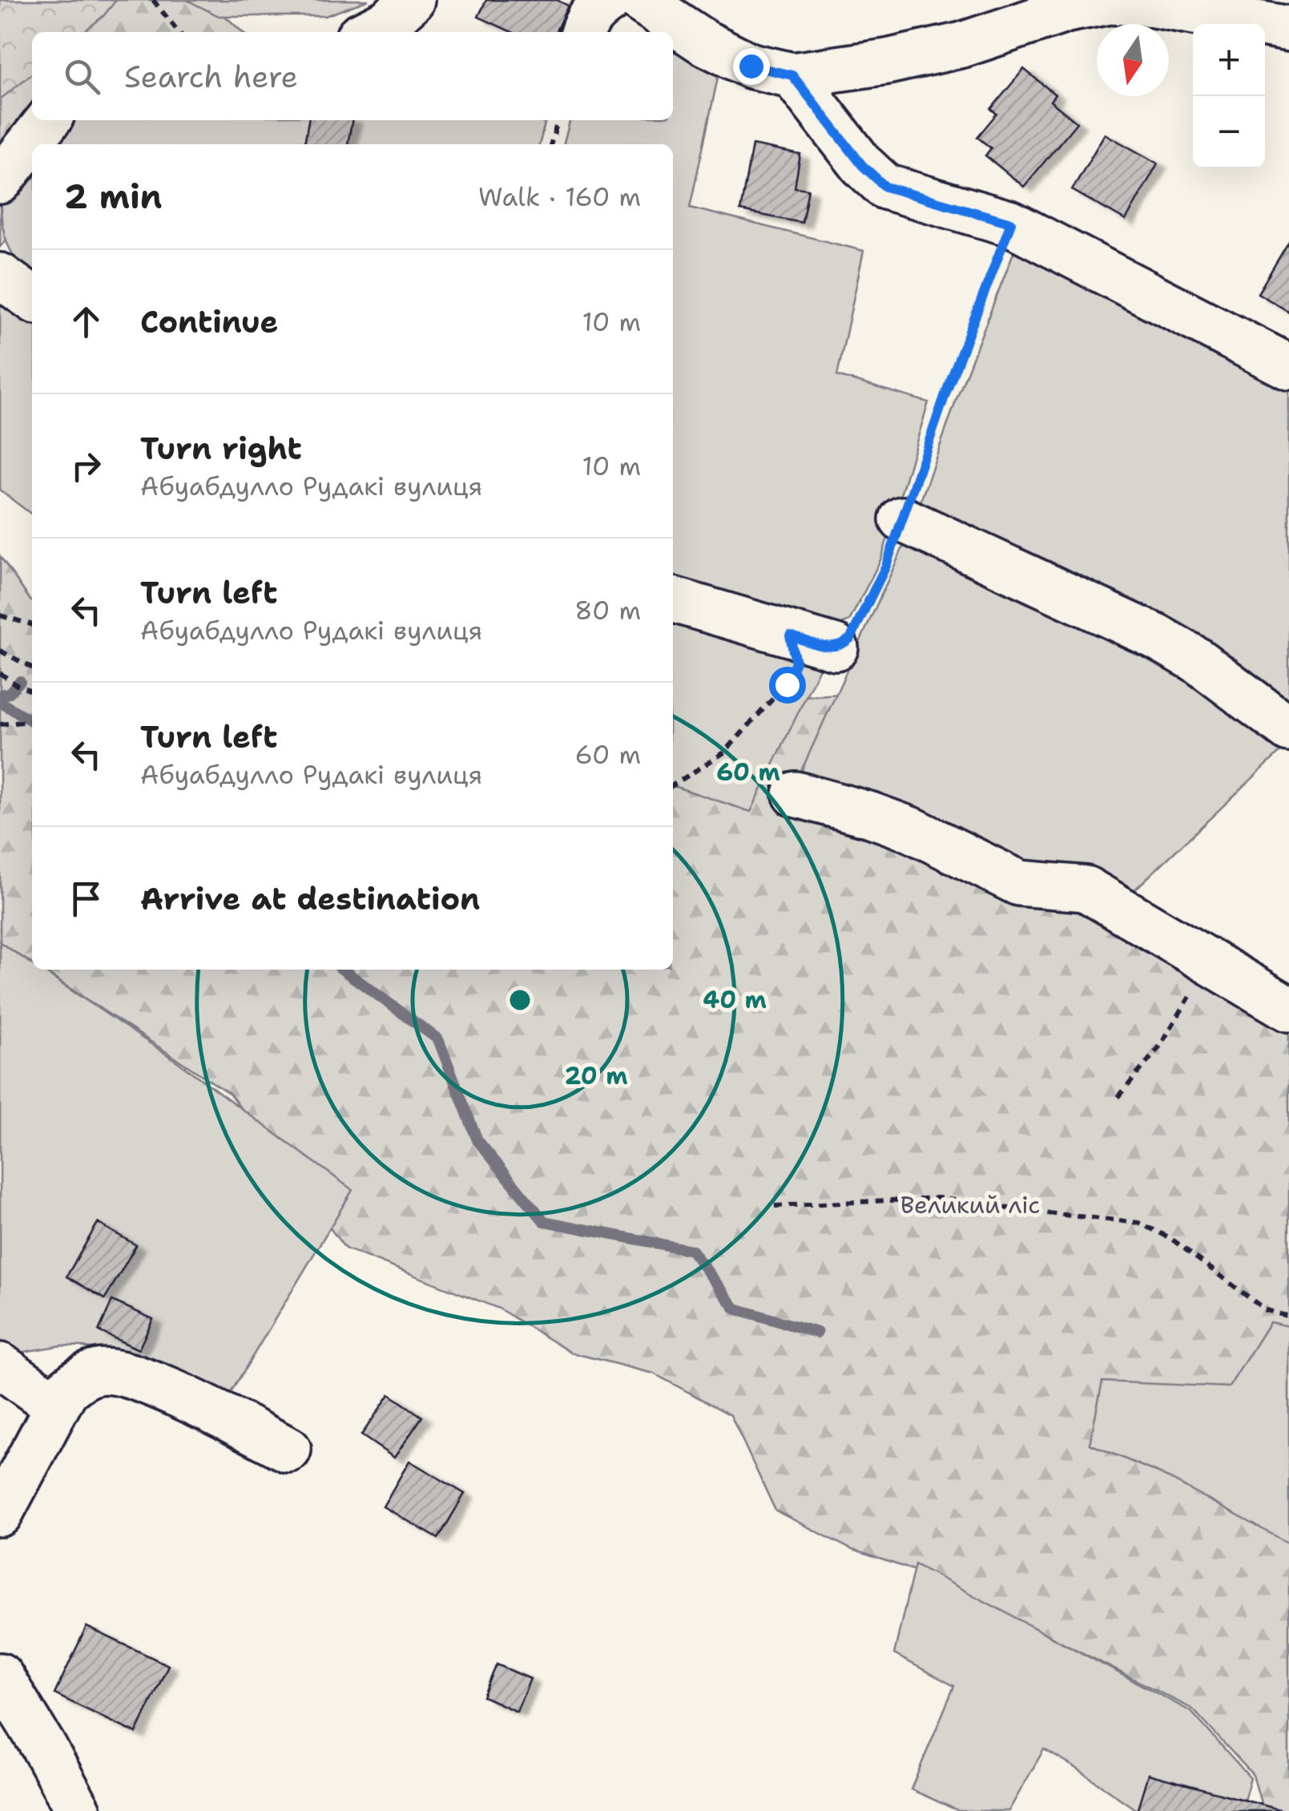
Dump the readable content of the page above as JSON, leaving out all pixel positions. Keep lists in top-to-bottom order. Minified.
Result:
{"parks":["Великий ліс"],"north":"bottom","page":{"map_buttons":["+","−"],"search":"Search here","heading":["2 min","Walk · 160 m"],"list":[["Continue","10 m"],["Turn right","Абуабдулло Рудакі вулиця","10 m"],["Turn left","Абуабдулло Рудакі вулиця","80 m"],["Turn left","Абуабдулло Рудакі вулиця","60 m"],"Arrive at destination"]},"rings":["60 m","40 m","20 m"]}
